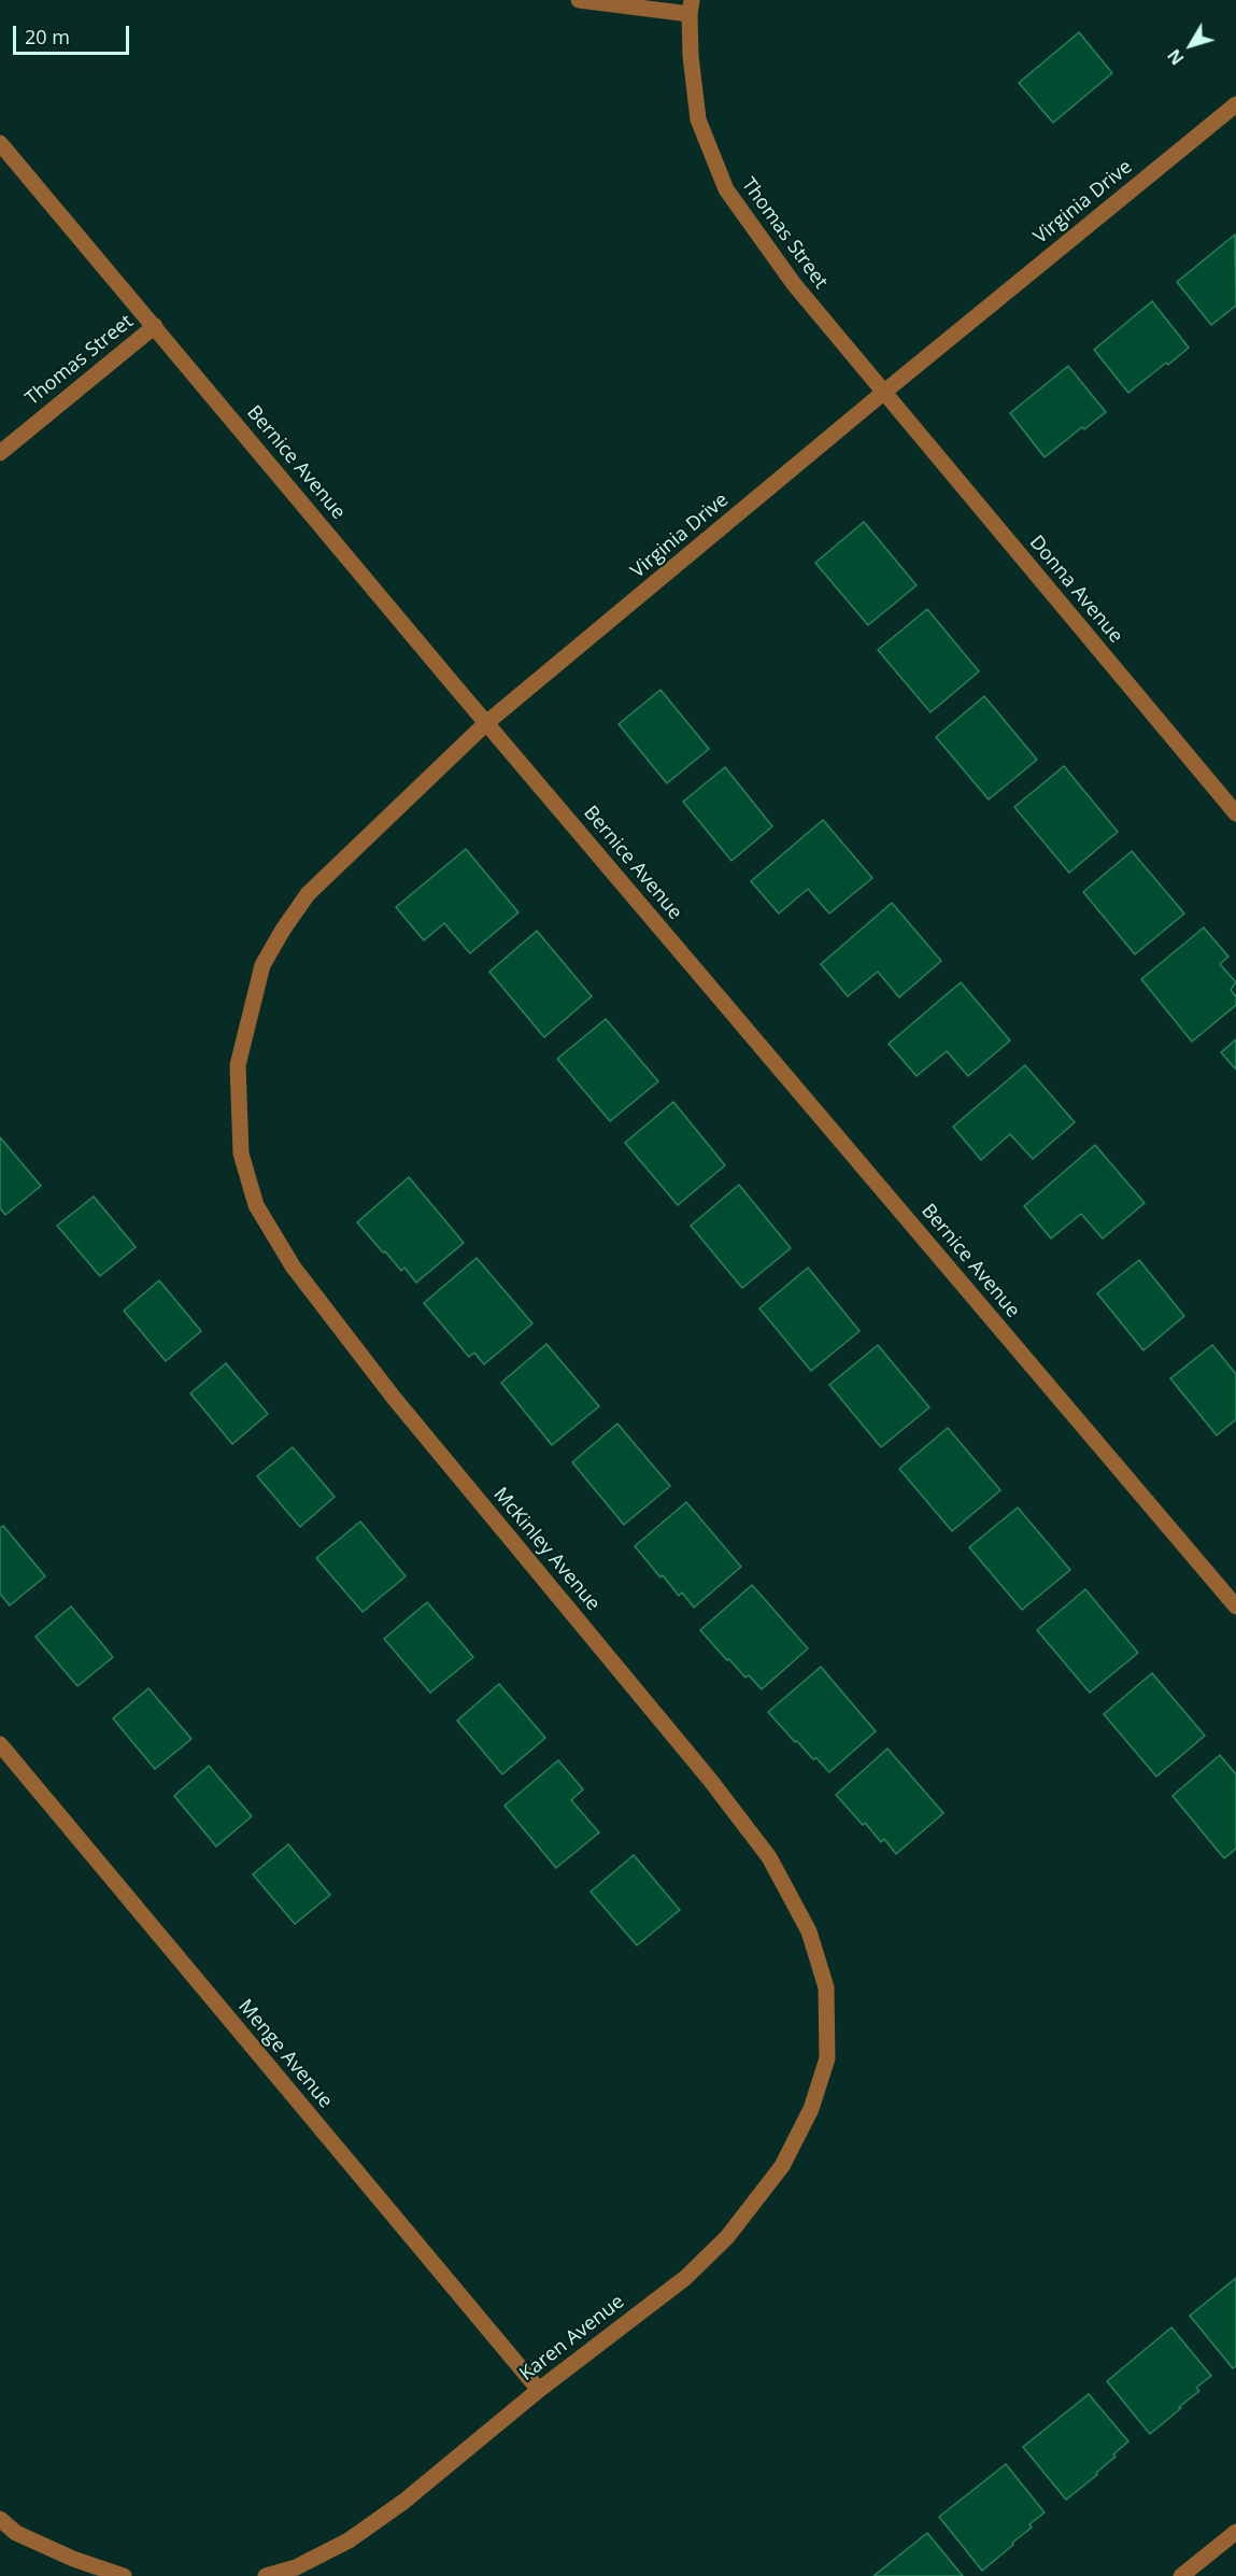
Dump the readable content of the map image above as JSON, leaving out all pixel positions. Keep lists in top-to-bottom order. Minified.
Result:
{"streets":{"street":["Virginia Drive","Thomas Street","Bernice Avenue","Donna Avenue","McKinley Avenue","Menge Avenue","Karen Avenue"]},"crossings":[["Virginia Drive","Thomas Street"],["Virginia Drive","Bernice Avenue"],["Virginia Drive","Donna Avenue"],["Virginia Drive","McKinley Avenue"],["Thomas Street","Bernice Avenue"],["Thomas Street","Donna Avenue"],["McKinley Avenue","Karen Avenue"],["Menge Avenue","Karen Avenue"]],"scale_bar":"20 m","north":"bottom left"}
